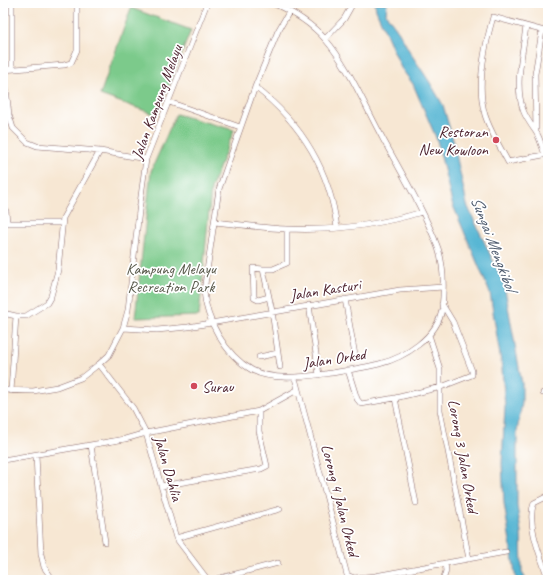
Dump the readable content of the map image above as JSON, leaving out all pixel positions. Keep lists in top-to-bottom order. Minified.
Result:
{"streets":{"street":["Jalan Kampung Melayu","Jalan Kasturi","Jalan Orked","Lorong 3 Jalan Orked","Jalan Dahlia","Lorong 4 Jalan Orked"]},"crossings":[["Jalan Kampung Melayu","Jalan Kasturi"],["Jalan Kampung Melayu","Jalan Dahlia"],["Jalan Kasturi","Jalan Orked"],["Jalan Orked","Lorong 3 Jalan Orked"],["Lorong 3 Jalan Orked","Lorong 4 Jalan Orked"]],"water":["Sungai Mengkibol"],"parks":["Kampung Melayu Recreation Park"],"places":["Restoran New Kowloon","Surau"]}
